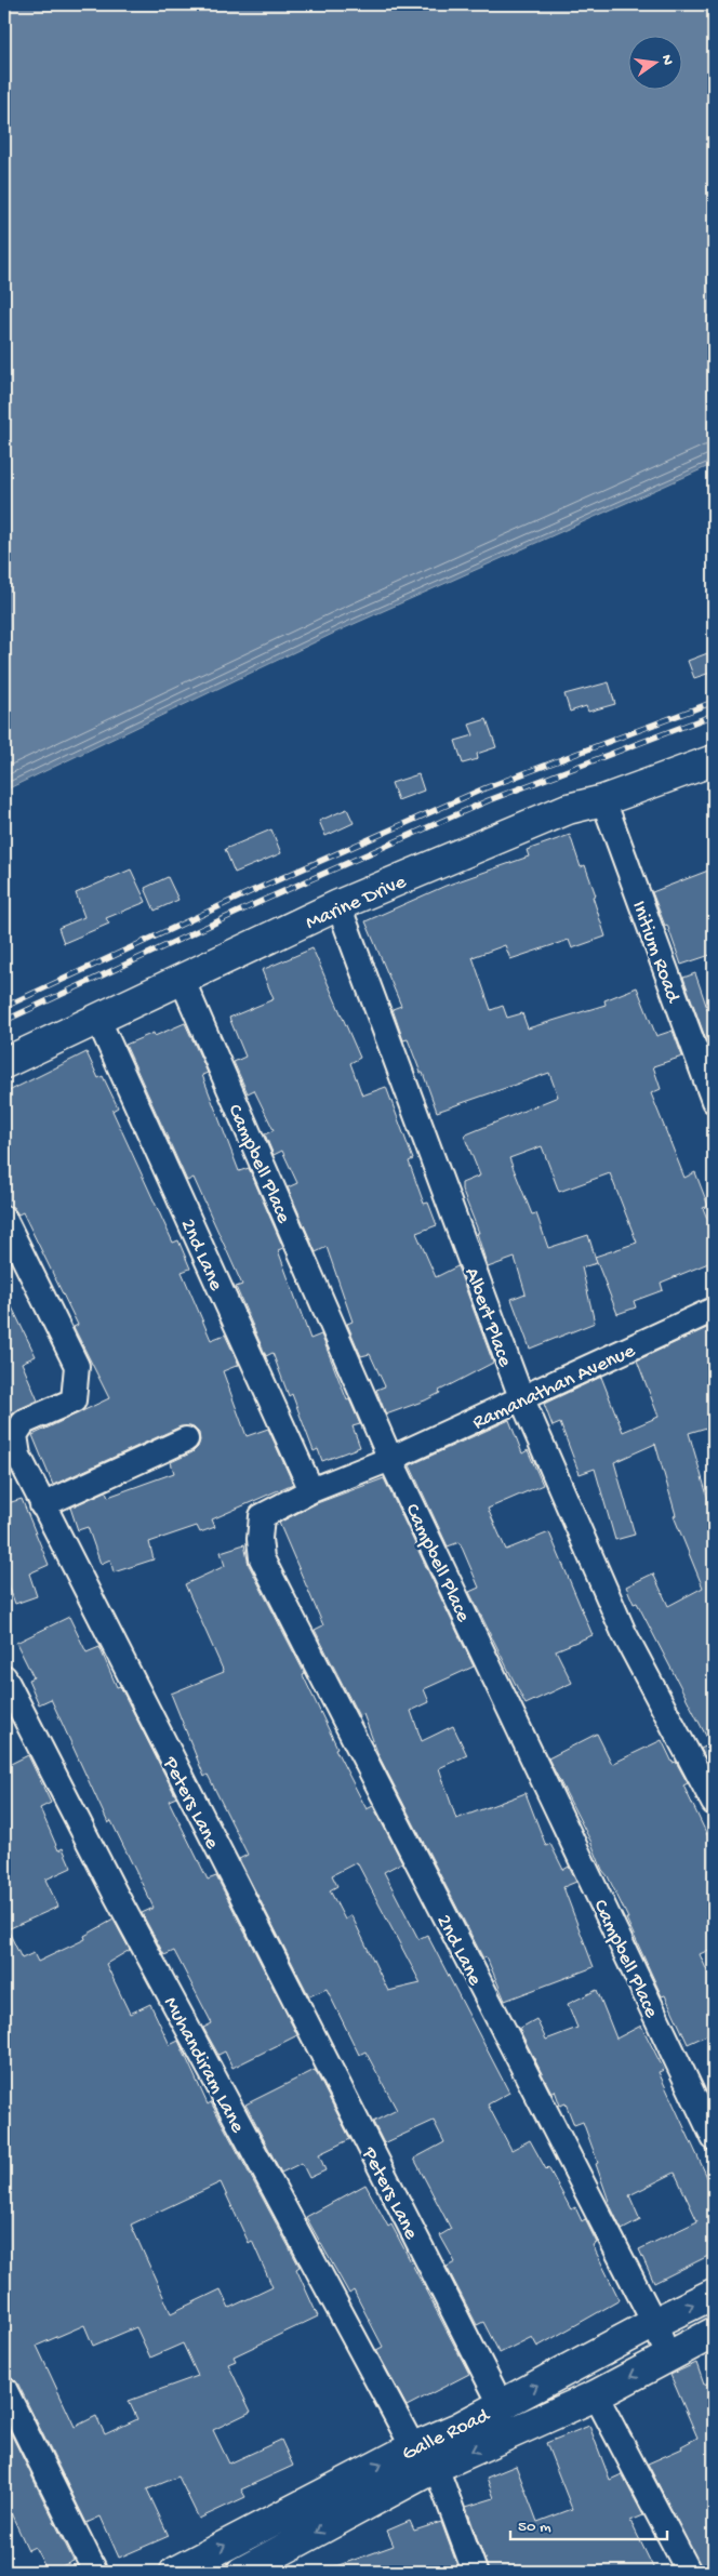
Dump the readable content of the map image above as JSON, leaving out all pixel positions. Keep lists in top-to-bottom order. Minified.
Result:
{"streets":{"main road":["Marine Drive","Galle Road"],"street":["Initium Road","Campbell Place","2nd Lane","Albert Place","Ramanathan Avenue","Peters Lane","Muhandiram Lane"]},"crossings":[["Marine Drive","Initium Road"],["Marine Drive","Campbell Place"],["Marine Drive","2nd Lane"],["Marine Drive","Albert Place"],["Campbell Place","Ramanathan Avenue"],["2nd Lane","Ramanathan Avenue"],["2nd Lane","Galle Road"],["Albert Place","Ramanathan Avenue"],["Peters Lane","Galle Road"],["Muhandiram Lane","Galle Road"]],"scale_bar":"50 m","north":"right"}
